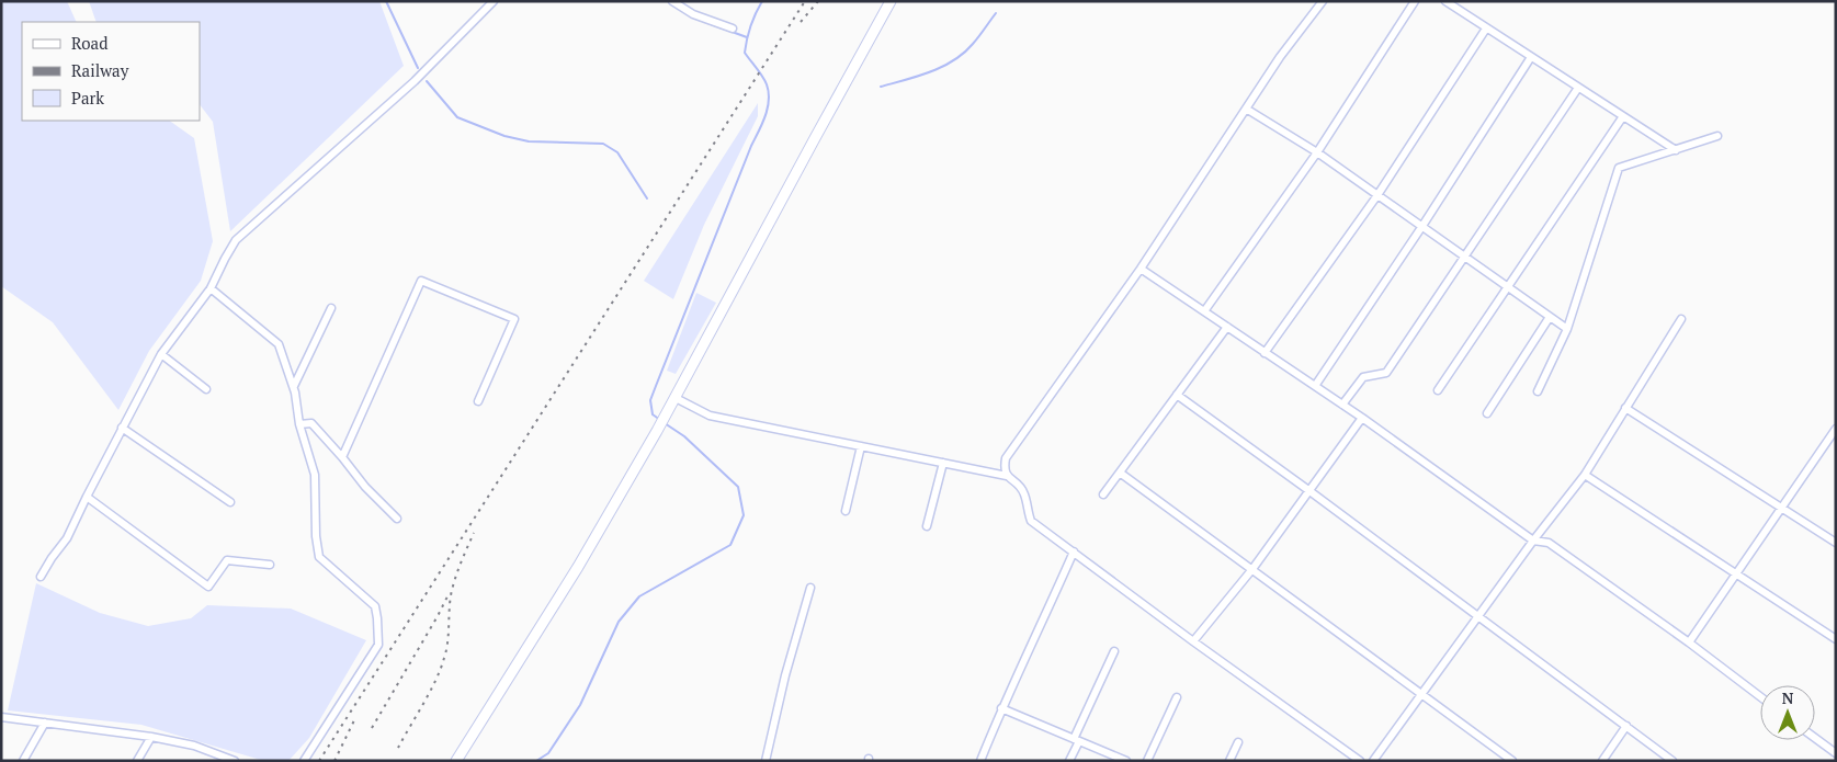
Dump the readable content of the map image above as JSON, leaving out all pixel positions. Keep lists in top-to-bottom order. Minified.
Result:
{"legend":["Road","Railway","Park"],"north":"top"}
